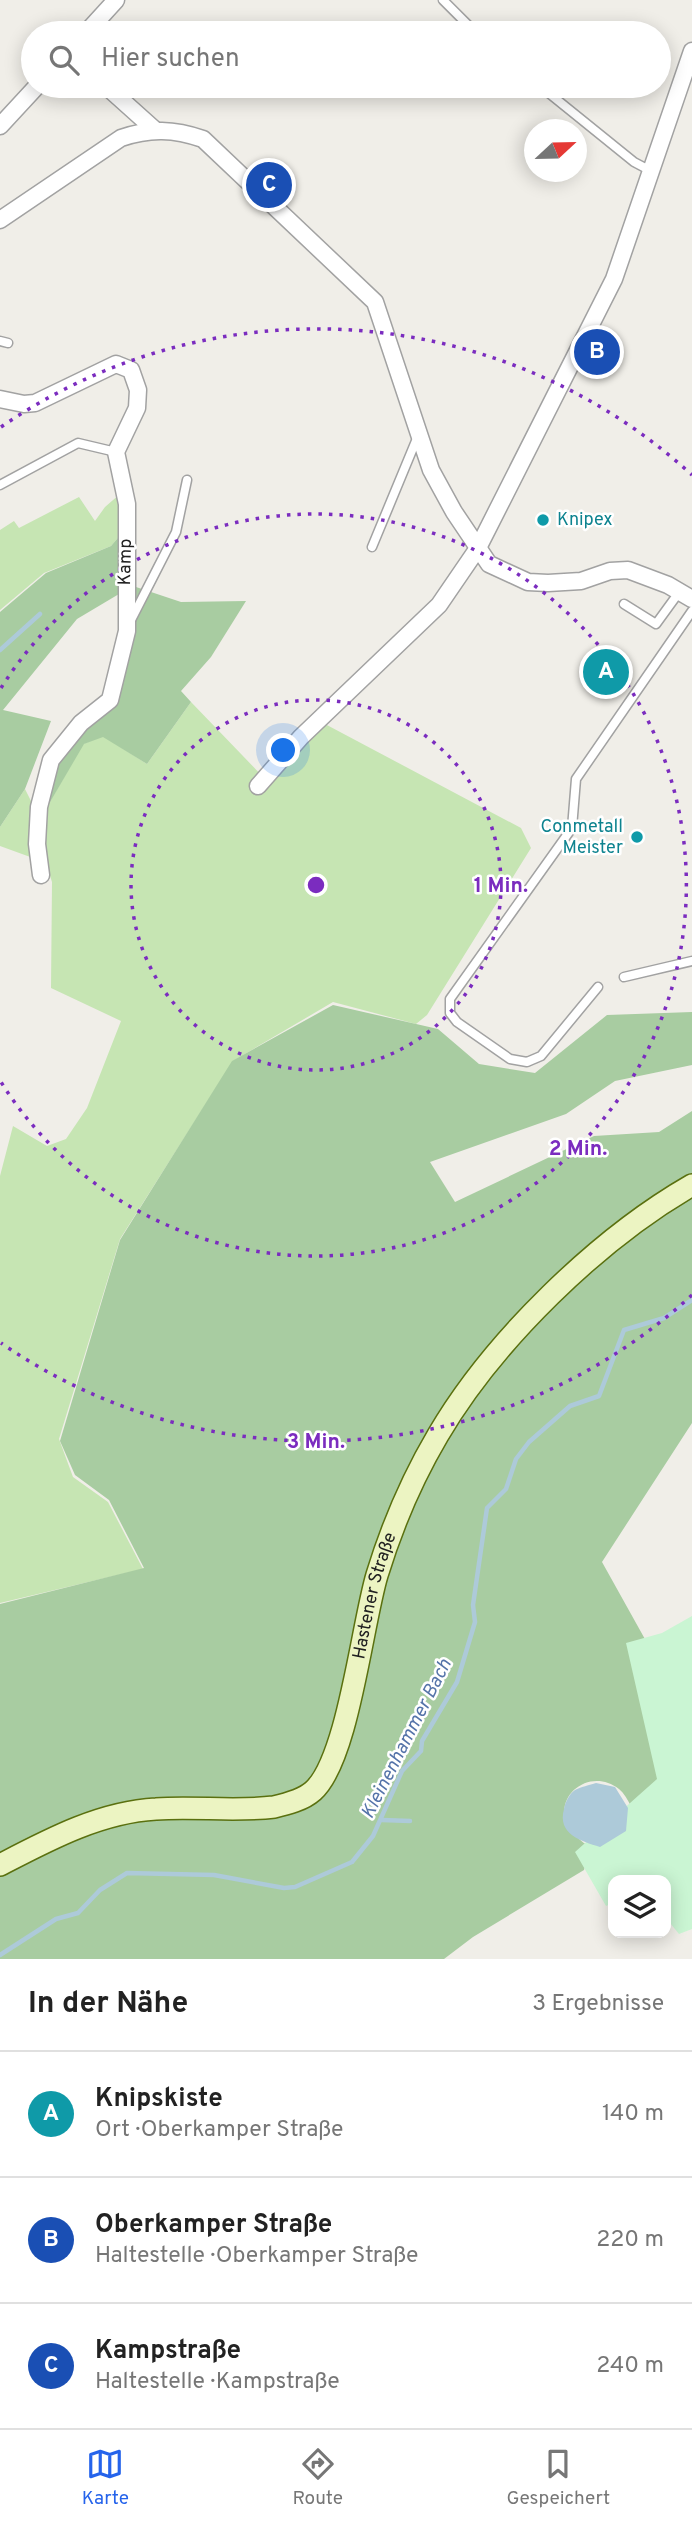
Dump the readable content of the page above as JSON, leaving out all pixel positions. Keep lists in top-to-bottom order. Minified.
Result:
{"streets":{"main road":["Hastener Straße"],"street":["Kamp"]},"water":["Kleinenhammer Bach"],"places":["Knipex","Conmetall Meister"],"north":"right","page":{"search":"Hier suchen","pins":["C","B","A"],"heading":["In der Nähe","3 Ergebnisse"],"list":[{"mark":"A","name":"Knipskiste","note":"Ort · Oberkamper Straße","value":"140 m"},{"mark":"B","name":"Oberkamper Straße","note":"Haltestelle · Oberkamper Straße","value":"220 m"},{"mark":"C","name":"Kampstraße","note":"Haltestelle · Kampstraße","value":"240 m"}],"nav":["Karte","Route","Gespeichert"]},"rings":["1 Min.","2 Min.","3 Min."]}
